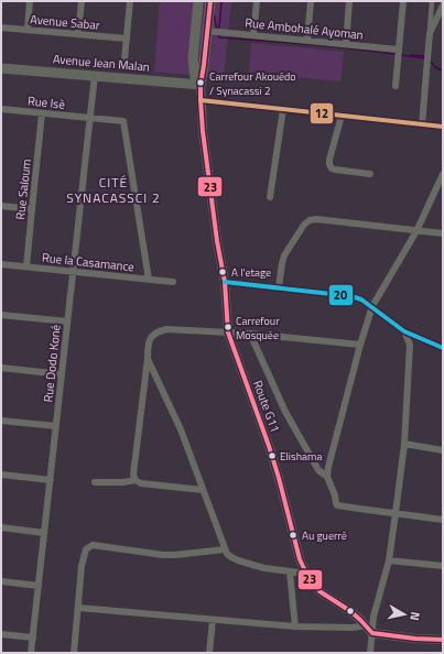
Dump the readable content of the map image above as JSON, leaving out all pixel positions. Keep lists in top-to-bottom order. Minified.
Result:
{"streets":{"main road":["Avenue Jean Malan"],"street":["Avenue Sabar","Rue Ambohalé Ayoman","Rue Isè","Rue Saloum","Rue la Casamance","Rue Dodo Koné","Route G11"]},"crossings":[["Avenue Jean Malan","Rue Dodo Koné"],["Avenue Jean Malan","Route G11"],["Rue Isè","Rue Saloum"],["Rue Isè","Rue la Casamance"],["Rue Isè","Rue Dodo Koné"],["Rue Saloum","Rue la Casamance"],["Rue la Casamance","Rue Dodo Koné"]],"districts":["CITÉ SYNACASSCI 2"],"places":["Carrefour Akouédo / Synacassi 2","A l'etage","Carrefour Mosquée","Elishama","Au guerré"],"lines":["transit line 23","transit line 12","transit line 20"],"north":"right"}
